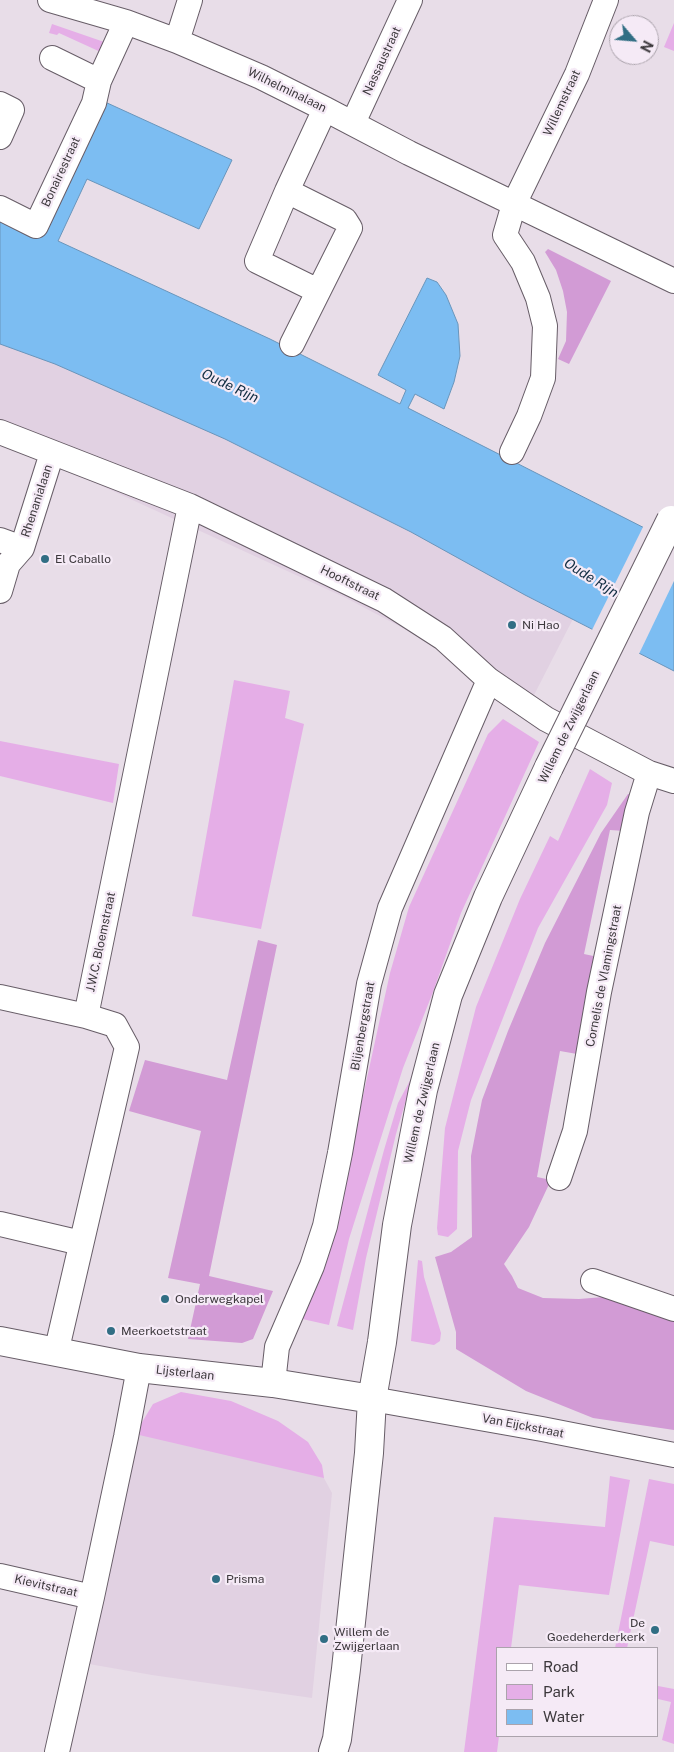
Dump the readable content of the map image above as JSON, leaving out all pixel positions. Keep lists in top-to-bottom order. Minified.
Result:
{"streets":{"street":["Nassaustraat","Wilhelminalaan","Willemstraat","Bonairestraat","Rhenanialaan","Hooftstraat","Willem de Zwijgerlaan","J.W.C. Bloemstraat","Cornelis de Vlamingstraat","Blijenbergstraat","Lijsterlaan","Van Eijckstraat","Kievitstraat"]},"crossings":[["Nassaustraat","Wilhelminalaan"],["Wilhelminalaan","Willemstraat"],["Wilhelminalaan","Bonairestraat"],["Rhenanialaan","Hooftstraat"],["Hooftstraat","J.W.C. Bloemstraat"],["Hooftstraat","Cornelis de Vlamingstraat"],["Hooftstraat","Blijenbergstraat"],["Willem de Zwijgerlaan","Lijsterlaan"],["Willem de Zwijgerlaan","Van Eijckstraat"],["Blijenbergstraat","Lijsterlaan"],["Lijsterlaan","Van Eijckstraat"]],"water":["Oude Rijn"],"places":["El Caballo","Ni Hao","Onderwegkapel","Meerkoetstraat","Prisma","De Goedeherderkerk","Willem de Zwijgerlaan"],"legend":["Road","Park","Water"],"north":"bottom right"}
